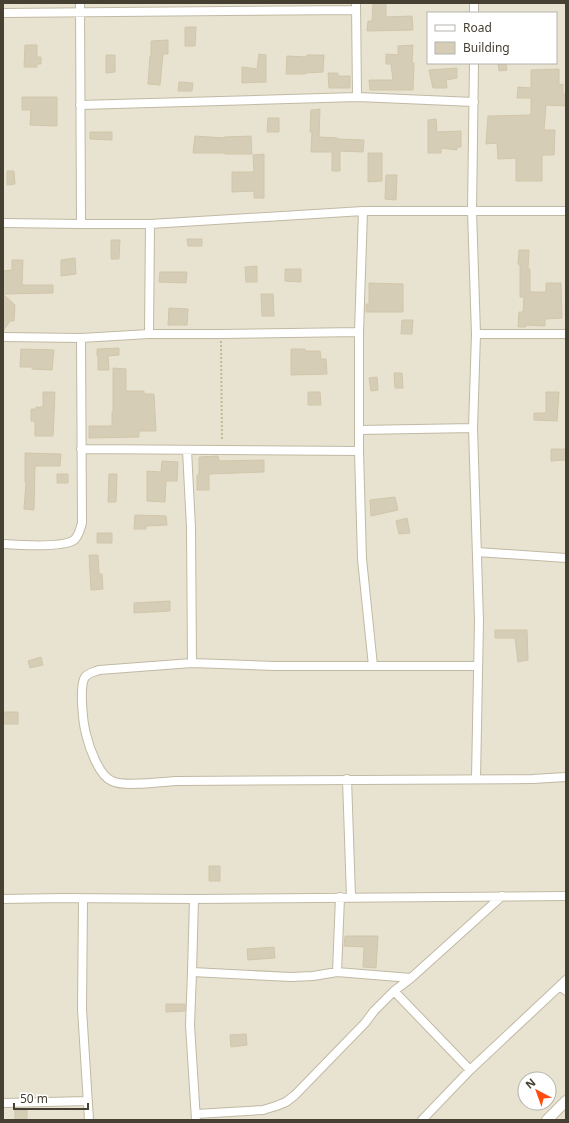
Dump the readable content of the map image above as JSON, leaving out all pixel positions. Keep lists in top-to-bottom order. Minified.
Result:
{"legend":["Road","Building"],"scale_bar":"50 m","north":"top left"}
